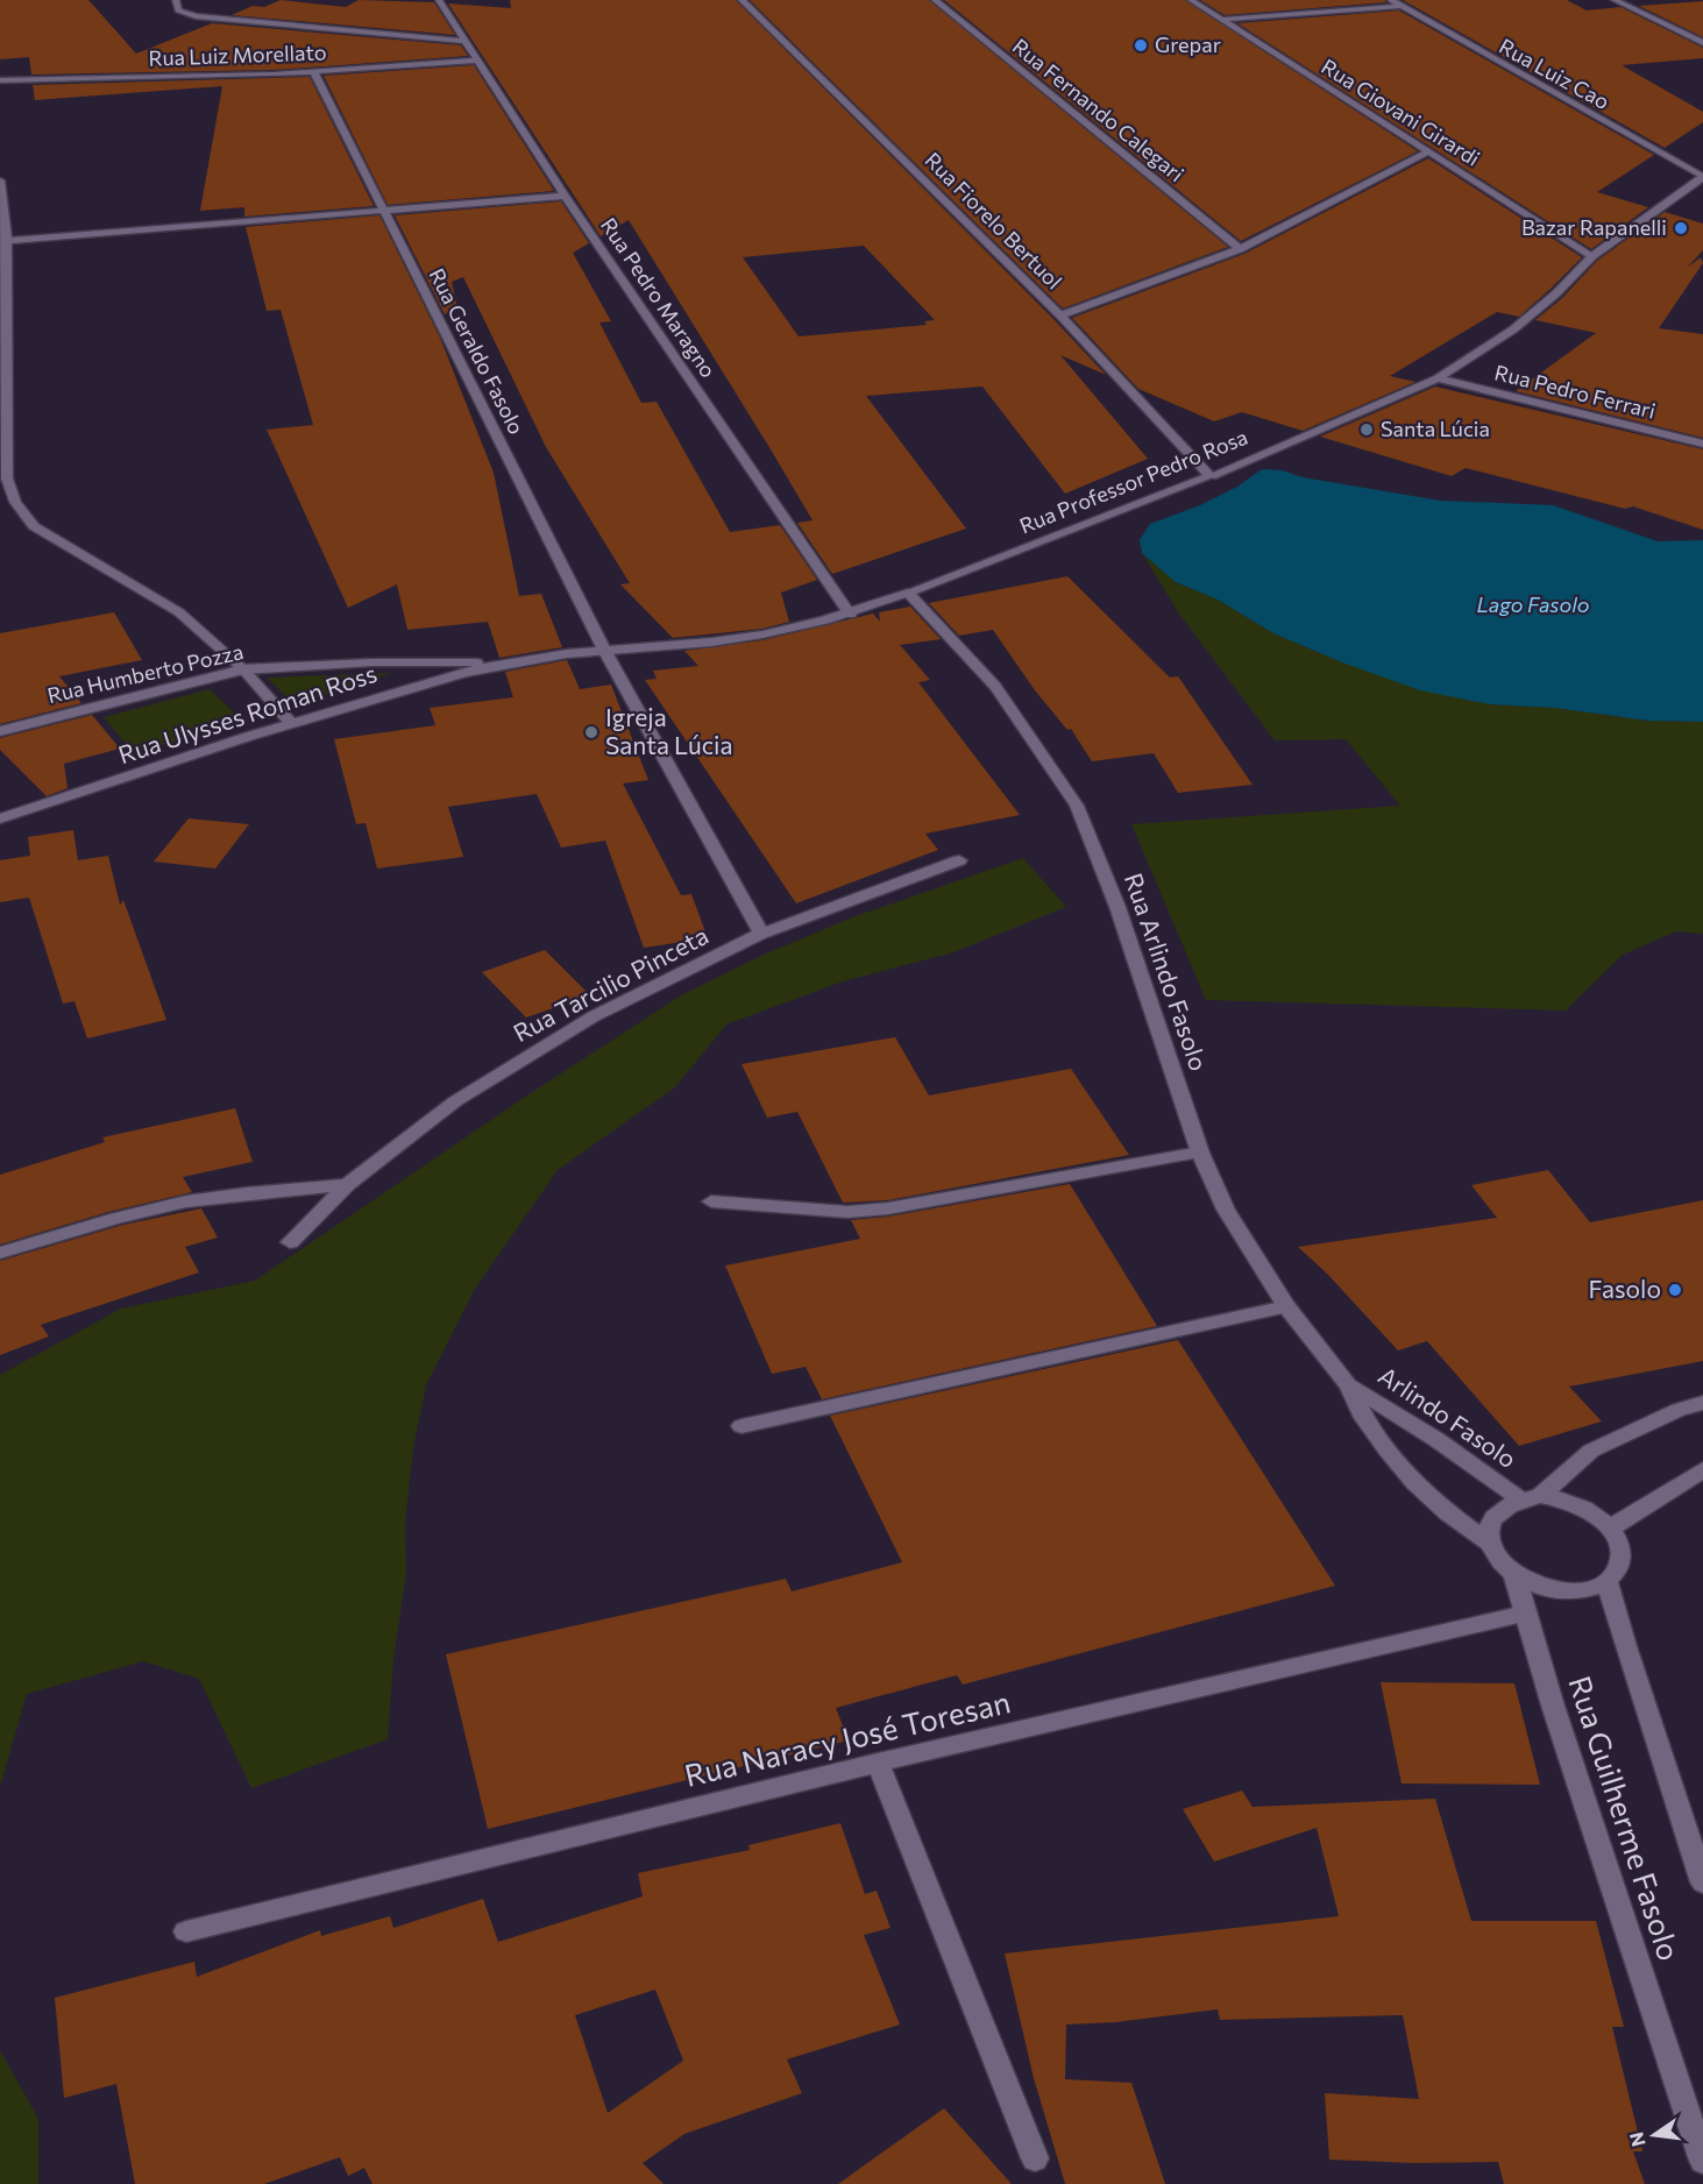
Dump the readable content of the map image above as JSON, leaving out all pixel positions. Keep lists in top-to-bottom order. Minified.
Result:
{"streets":{"street":["Rua Luiz Morellato","Rua Luiz Cao","Rua Fernando Calegari","Rua Giovani Girardi","Rua Fiorelo Bertuol","Rua Pedro Maragno","Rua Geraldo Fasolo","Rua Pedro Ferrari","Rua Professor Pedro Rosa","Rua Humberto Pozza","Rua Ulysses Roman Ross","Rua Arlindo Fasolo","Rua Tarcilio Pinceta","Arlindo Fasolo","Rua Naracy José Toresan","Rua Guilherme Fasolo"]},"crossings":[["Rua Luiz Morellato","Rua Pedro Maragno"],["Rua Luiz Morellato","Rua Geraldo Fasolo"],["Rua Luiz Cao","Rua Professor Pedro Rosa"],["Rua Giovani Girardi","Rua Professor Pedro Rosa"],["Rua Fiorelo Bertuol","Rua Professor Pedro Rosa"],["Rua Pedro Maragno","Rua Professor Pedro Rosa"],["Rua Geraldo Fasolo","Rua Professor Pedro Rosa"],["Rua Geraldo Fasolo","Rua Tarcilio Pinceta"],["Rua Pedro Ferrari","Rua Professor Pedro Rosa"],["Rua Professor Pedro Rosa","Rua Humberto Pozza"],["Rua Professor Pedro Rosa","Rua Ulysses Roman Ross"],["Rua Professor Pedro Rosa","Rua Arlindo Fasolo"],["Rua Humberto Pozza","Rua Ulysses Roman Ross"],["Rua Arlindo Fasolo","Arlindo Fasolo"],["Arlindo Fasolo","Rua Guilherme Fasolo"],["Rua Naracy José Toresan","Rua Guilherme Fasolo"]],"water":["Lago Fasolo"],"places":["Grepar","Bazar Rapanelli","Santa Lúcia","Igreja Santa Lúcia","Fasolo"],"north":"left"}
